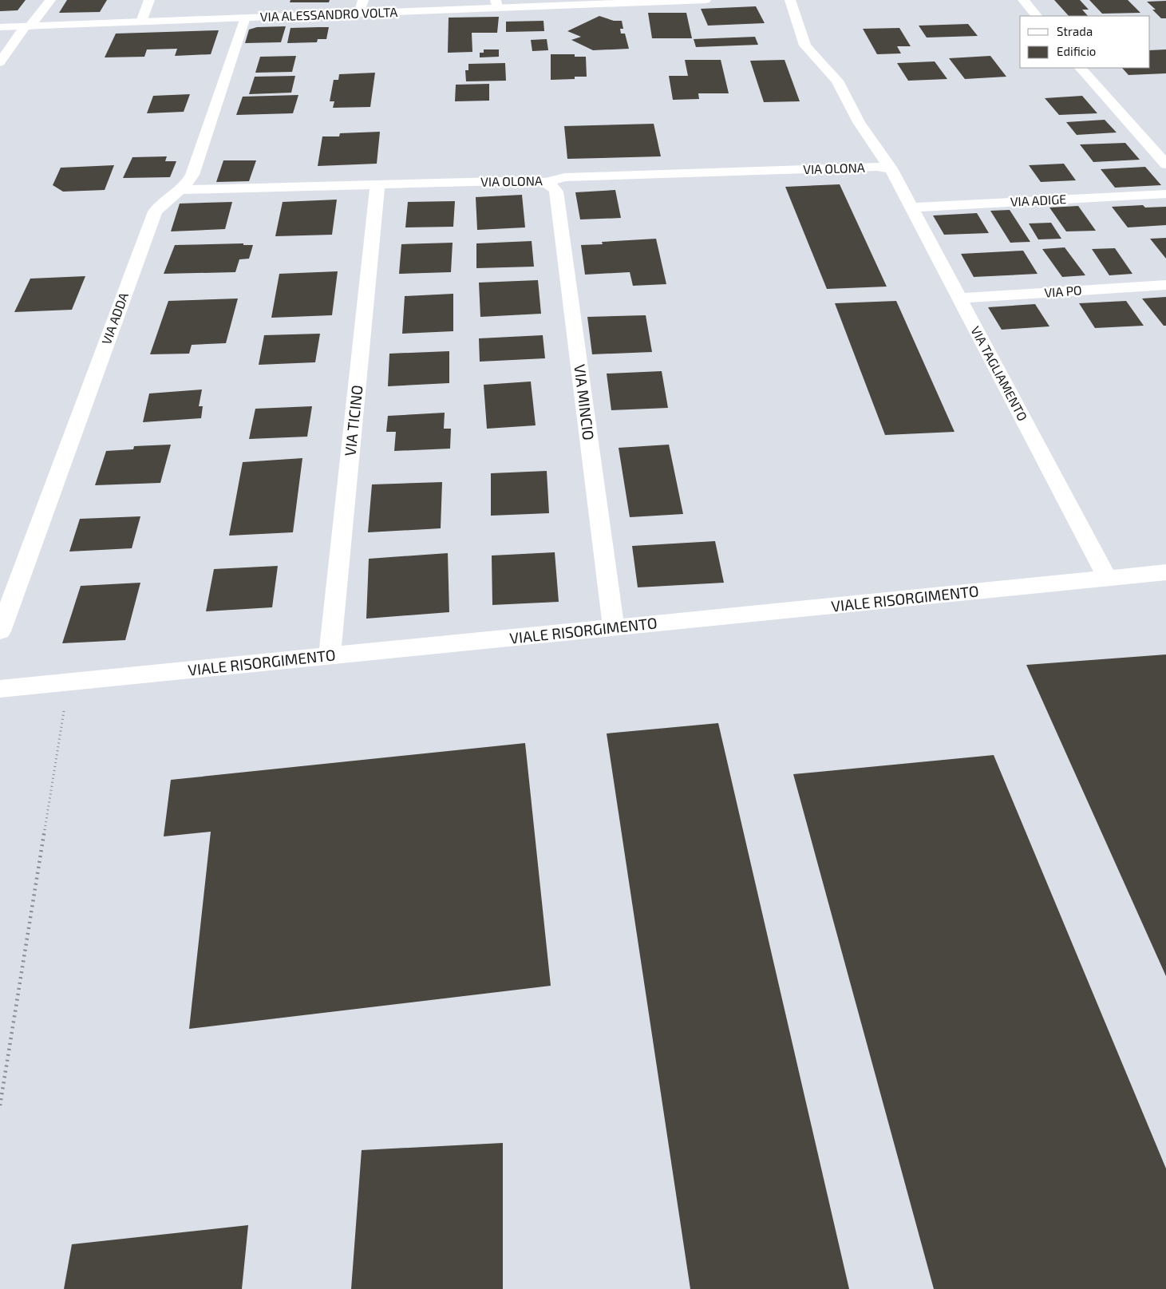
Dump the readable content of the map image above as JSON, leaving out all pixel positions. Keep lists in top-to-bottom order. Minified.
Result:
{"streets":{"street":["VIA ALESSANDRO VOLTA","VIA OLONA","VIA ADIGE","VIA PO","VIA ADDA","VIA TAGLIAMENTO","VIA MINCIO","VIA TICINO","VIALE RISORGIMENTO"]},"crossings":[["VIA ALESSANDRO VOLTA","VIA ADDA"],["VIA OLONA","VIA ADDA"],["VIA OLONA","VIA TAGLIAMENTO"],["VIA OLONA","VIA MINCIO"],["VIA OLONA","VIA TICINO"],["VIA ADIGE","VIA TAGLIAMENTO"],["VIA PO","VIA TAGLIAMENTO"],["VIA TAGLIAMENTO","VIALE RISORGIMENTO"],["VIA MINCIO","VIALE RISORGIMENTO"],["VIA TICINO","VIALE RISORGIMENTO"]],"legend":["Strada","Edificio"]}
